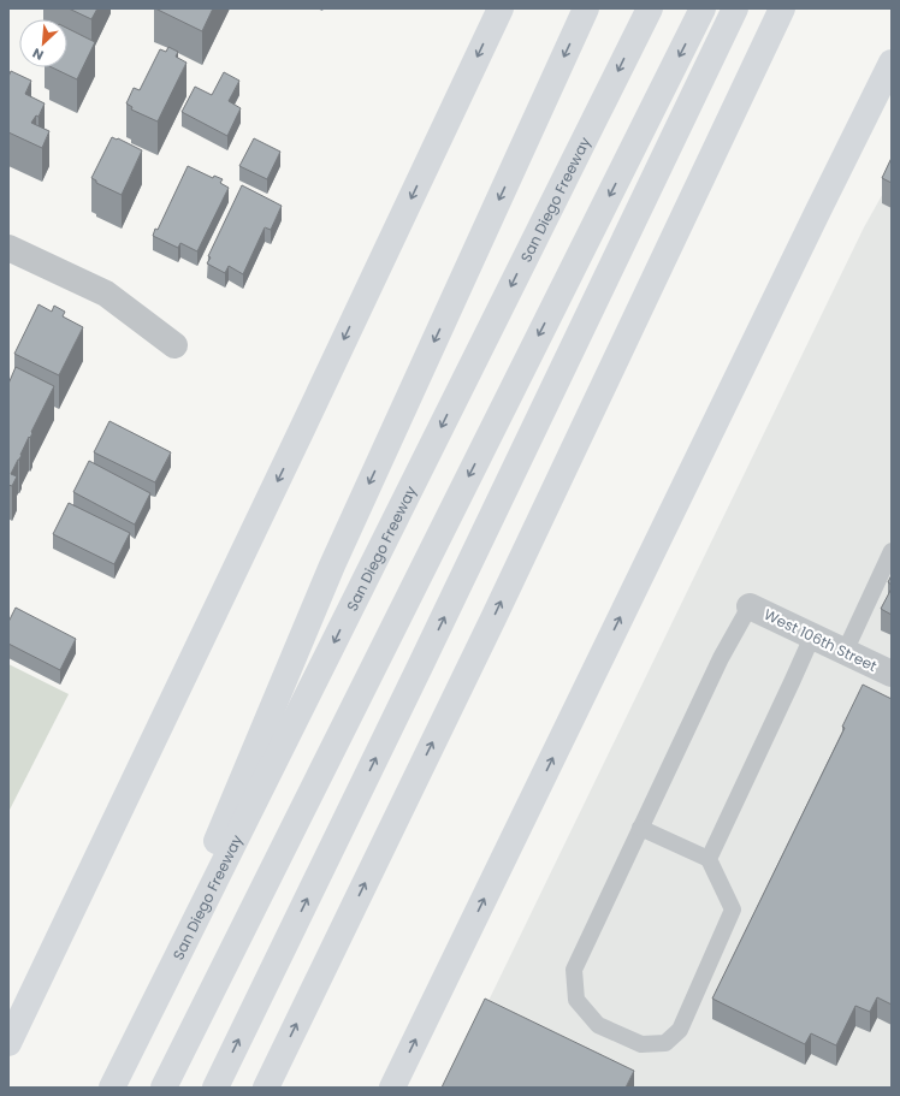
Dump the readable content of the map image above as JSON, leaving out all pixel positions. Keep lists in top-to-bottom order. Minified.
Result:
{"streets":{"highway":["San Diego Freeway"],"street":["West 106th Street"]},"north":"bottom left"}
